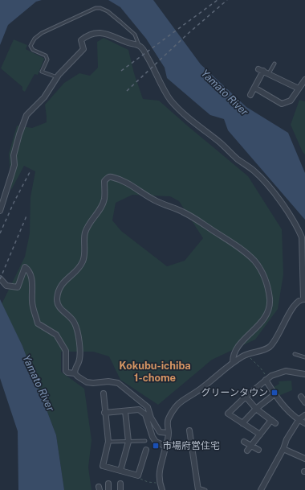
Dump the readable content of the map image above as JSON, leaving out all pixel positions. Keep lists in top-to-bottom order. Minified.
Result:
{"districts":["Kokubu-ichiba 1-chome"],"water":["Yamato River"],"places":{"transit":["グリーンタウン","市場府営住宅"]}}
